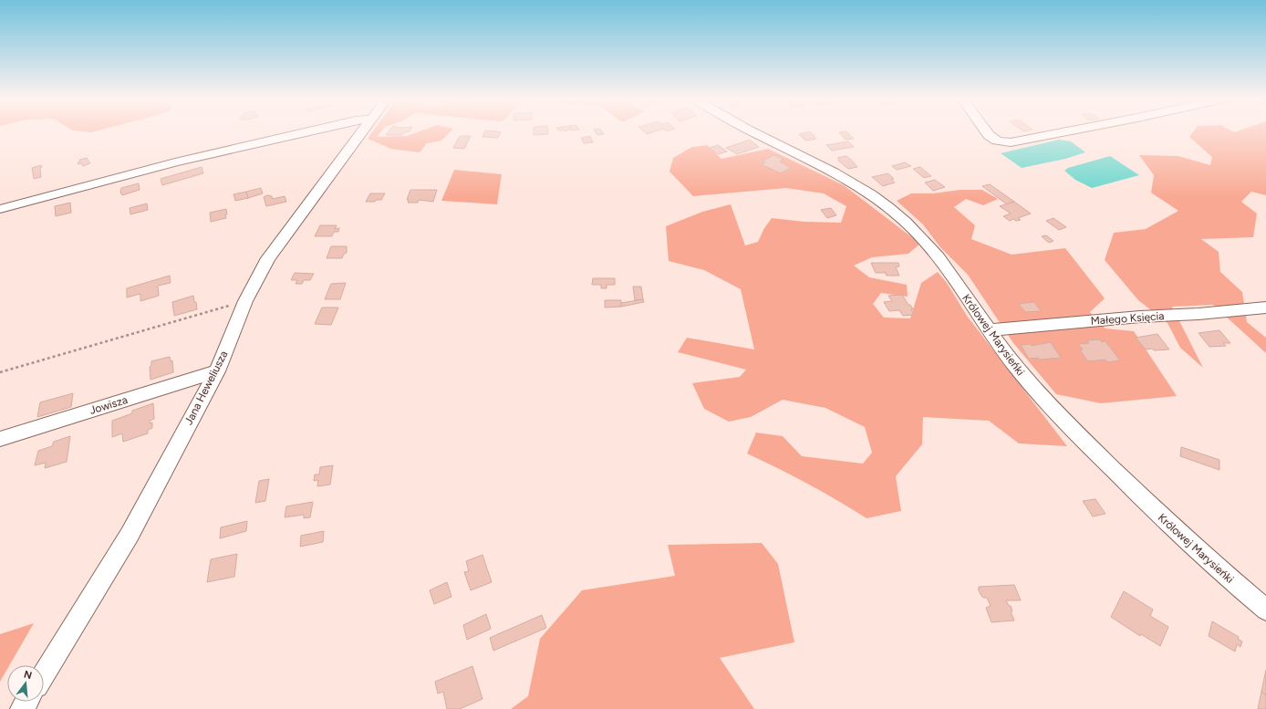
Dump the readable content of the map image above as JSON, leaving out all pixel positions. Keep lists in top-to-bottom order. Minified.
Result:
{"streets":{"street":["Małego Księcia","Królowej Marysieńki","Jana Heweliusza","Jowisza"]},"crossings":[["Małego Księcia","Królowej Marysieńki"],["Jana Heweliusza","Jowisza"]],"north":"top"}
